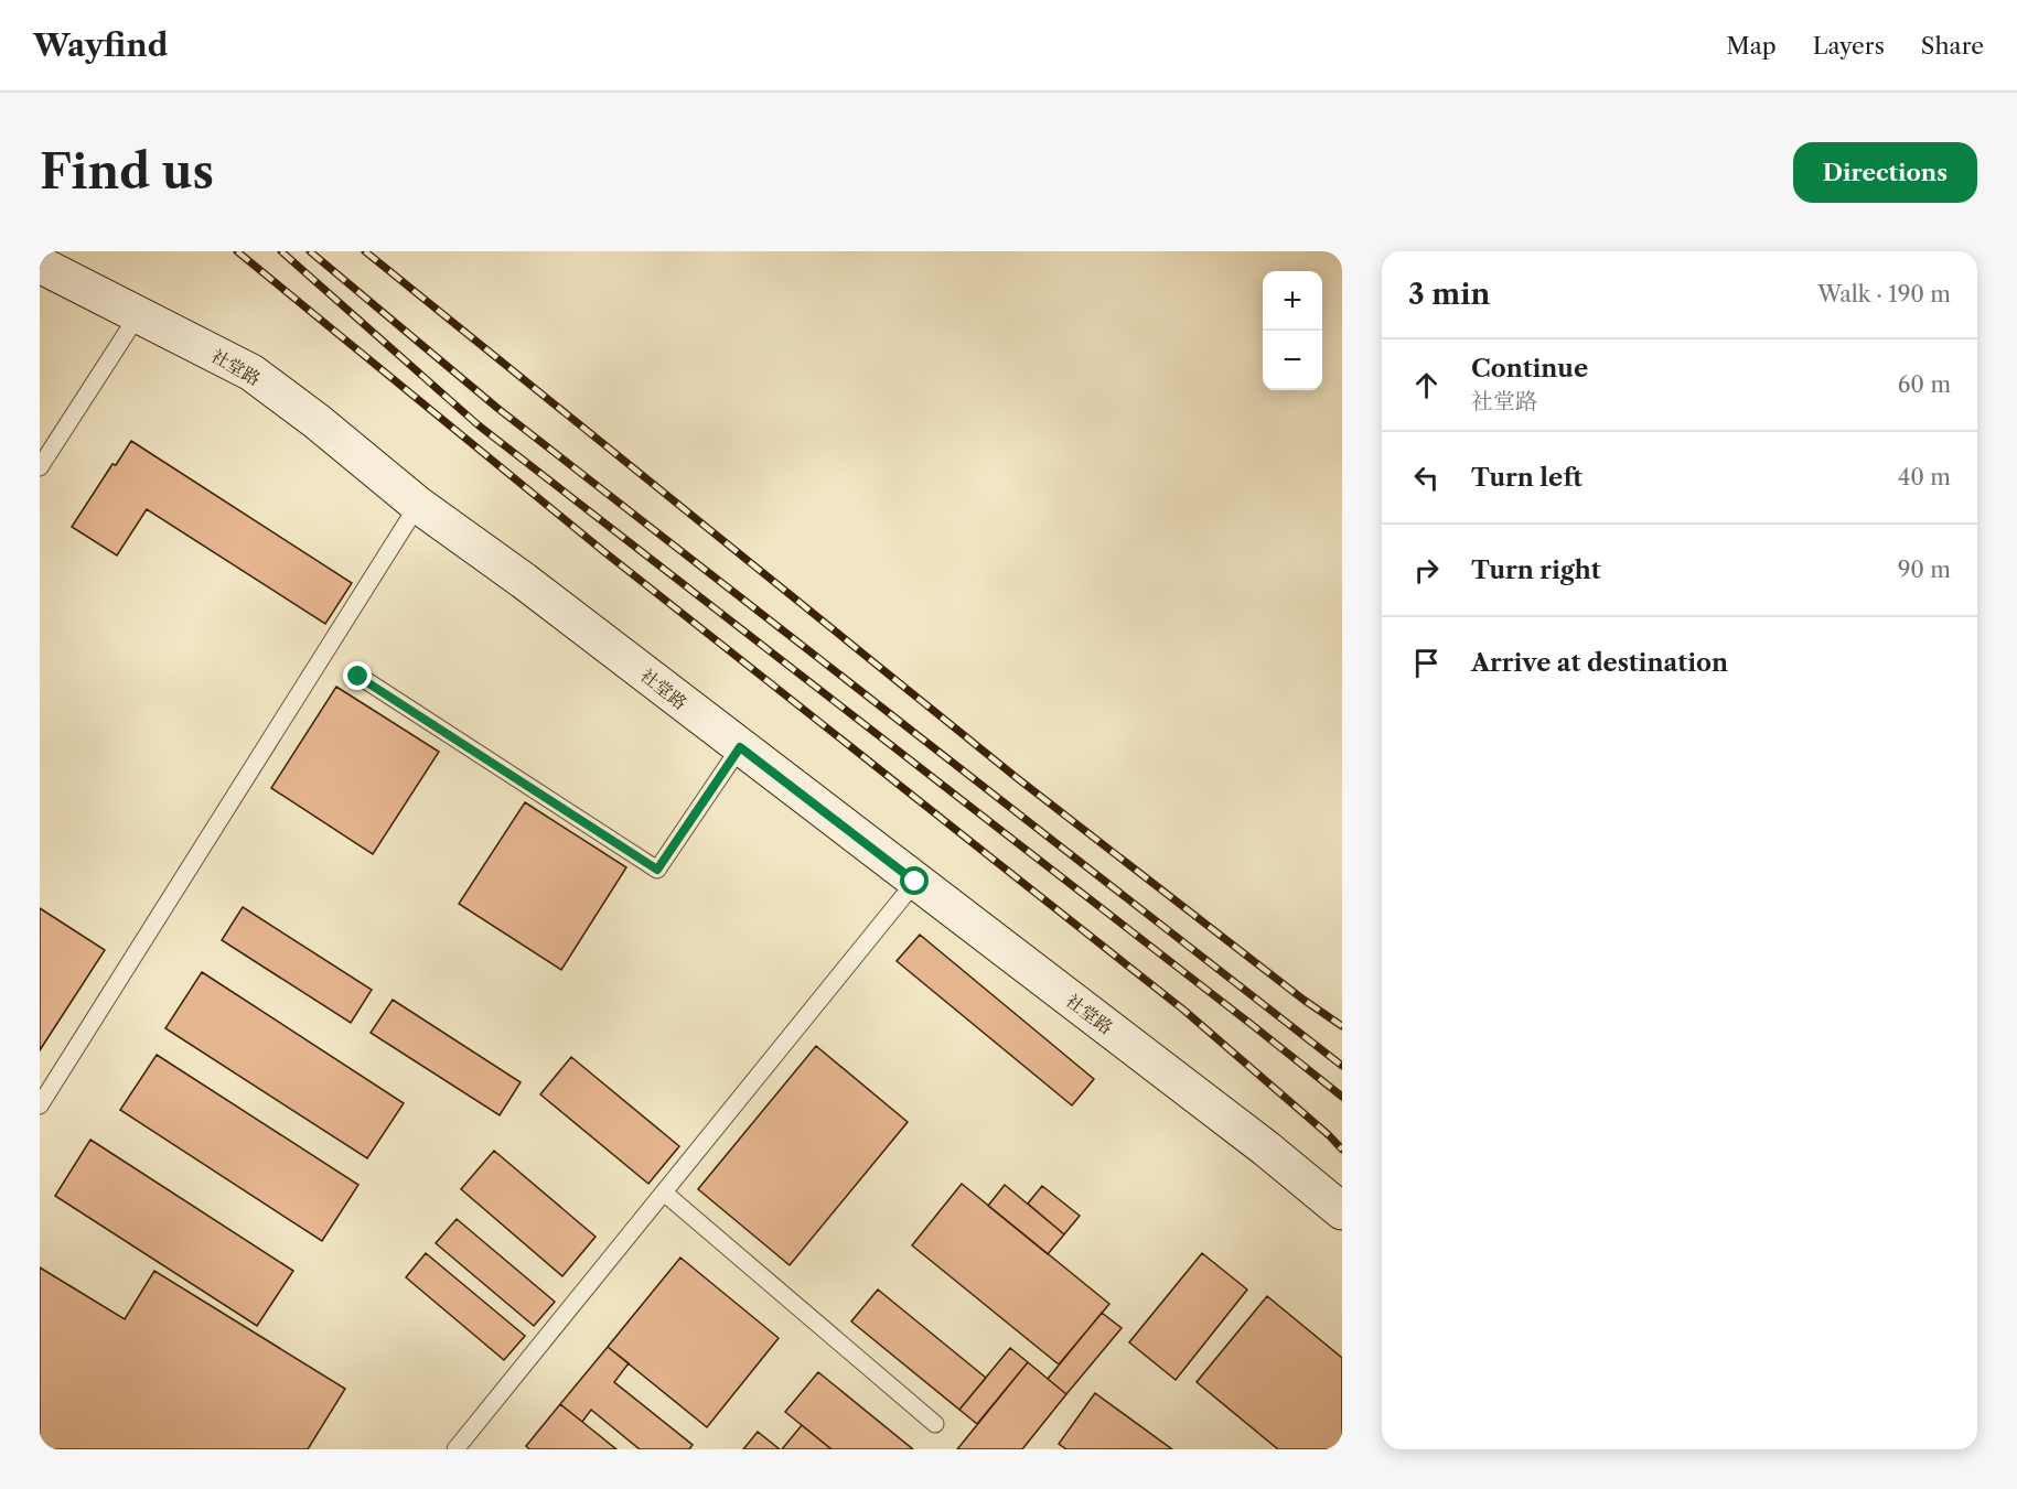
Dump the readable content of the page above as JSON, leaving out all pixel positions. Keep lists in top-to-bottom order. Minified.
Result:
{"streets":{"main road":["社堂路"]},"page":{"header":"Wayfind","nav":["Map","Layers","Share"],"buttons":"Directions","title":"Find us","heading":["3 min","Walk · 190 m"],"map_buttons":["+","−"],"list":[["Continue","社堂路","60 m"],["Turn left","40 m"],["Turn right","90 m"],"Arrive at destination"]}}
